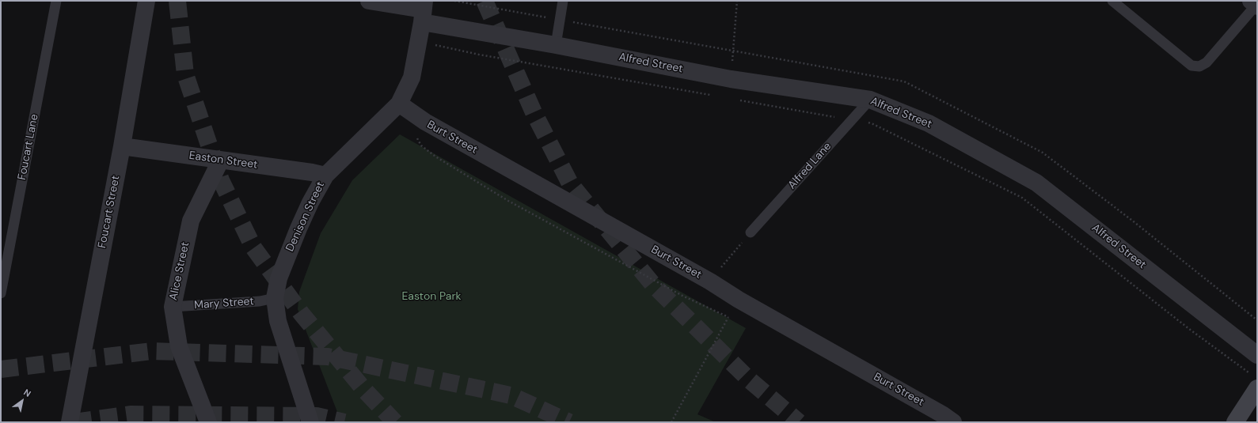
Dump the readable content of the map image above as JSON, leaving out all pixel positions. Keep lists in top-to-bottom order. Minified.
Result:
{"streets":{"street":["Alfred Street","Burt Street","Easton Street","Foucart Street","Denison Street","Alice Street"],"lane":["Foucart Lane","Alfred Lane","Mary Street"]},"crossings":[["Alfred Street","Alfred Lane"],["Alfred Street","Denison Street"],["Burt Street","Denison Street"],["Easton Street","Foucart Street"],["Easton Street","Denison Street"],["Easton Street","Alice Street"],["Denison Street","Mary Street"],["Alice Street","Mary Street"]],"parks":["Easton Park"],"north":"top right"}
